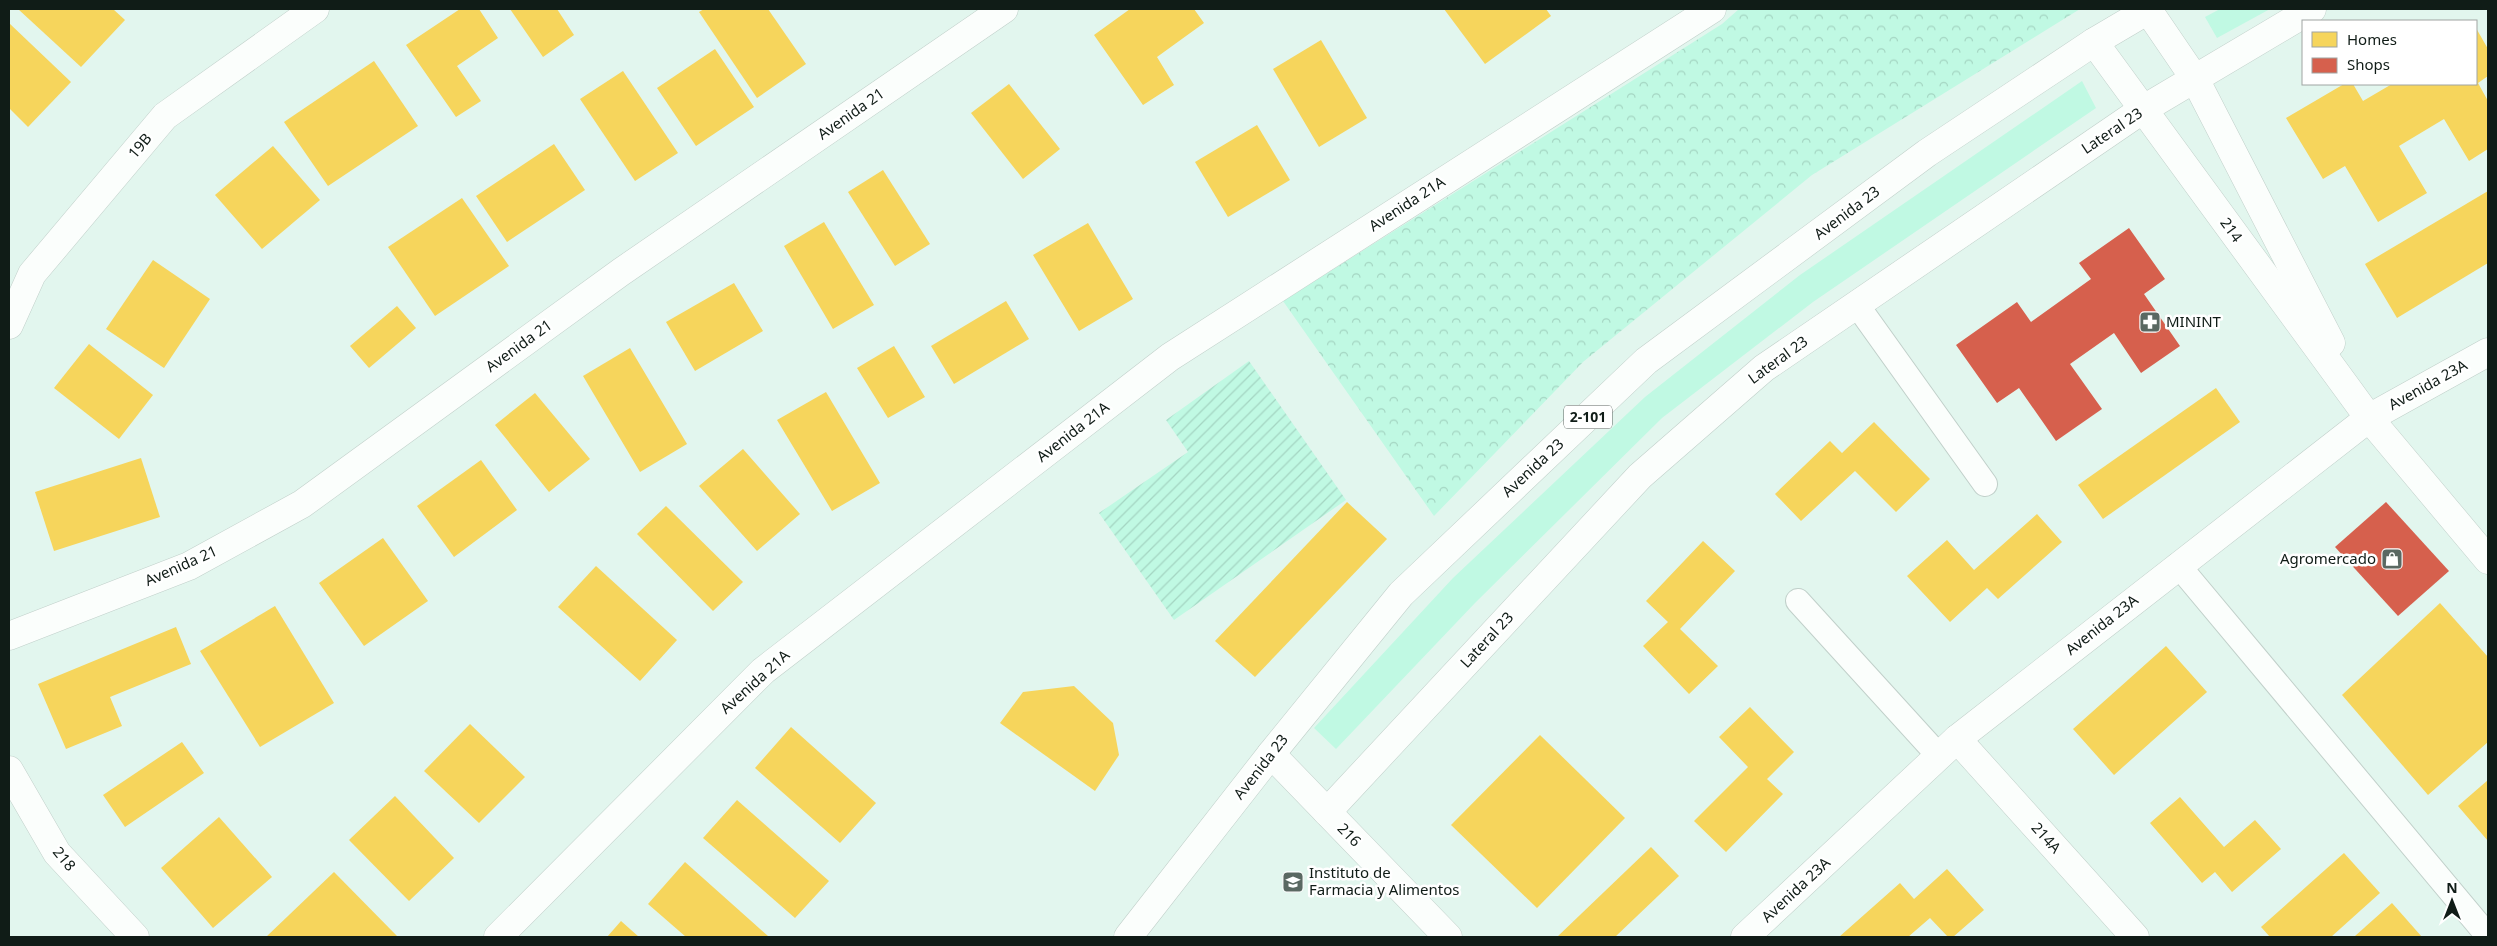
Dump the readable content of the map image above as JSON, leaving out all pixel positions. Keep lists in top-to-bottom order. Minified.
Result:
{"streets":{"street":["Avenida 21","Lateral 23","19B","Avenida 21A","Avenida 23","214","Avenida 23A","2-101","216","214A","218"]},"crossings":[["Lateral 23","214"],["Lateral 23","216"],["Avenida 23","214"],["Avenida 23","216"],["214","Avenida 23A"],["Avenida 23A","214A"]],"places":{"pharmacy":["MININT"],"shop":["Agromercado"],"school or university":["Instituto de Farmacia y Alimentos"]},"legend":["Homes","Shops"],"north":"top"}
